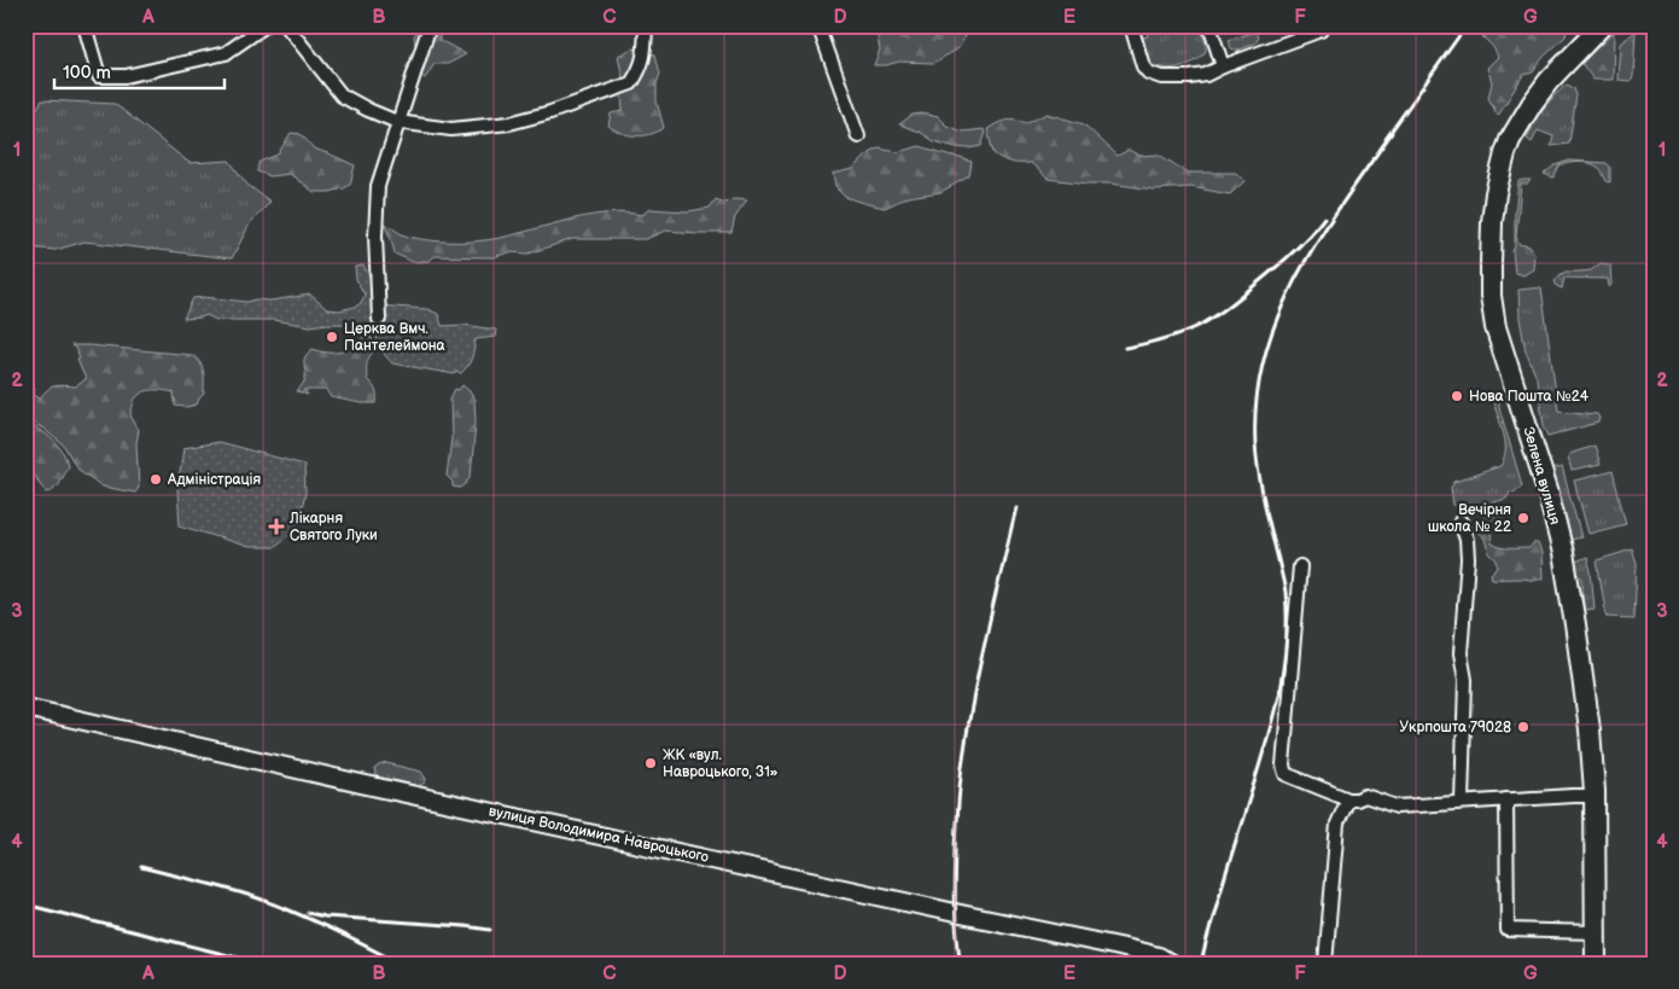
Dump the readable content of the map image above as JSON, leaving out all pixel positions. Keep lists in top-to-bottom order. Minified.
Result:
{"streets":{"main road":["Зелена вулиця"],"street":["вулиця Володимира Навроцького"]},"places":{"other":["Церква Вмч. Пантелеймона","Нова Пошта №24","Адміністрація","Вечірня школа № 22","Укрпошта 79028","ЖК «вул. Навроцького, 31»"],"health":["Лікарня Святого Луки"]},"scale_bar":"100 m","grid":{"columns":["A","B","C","D","E","F","G"],"rows":["1","2","3","4"]}}
